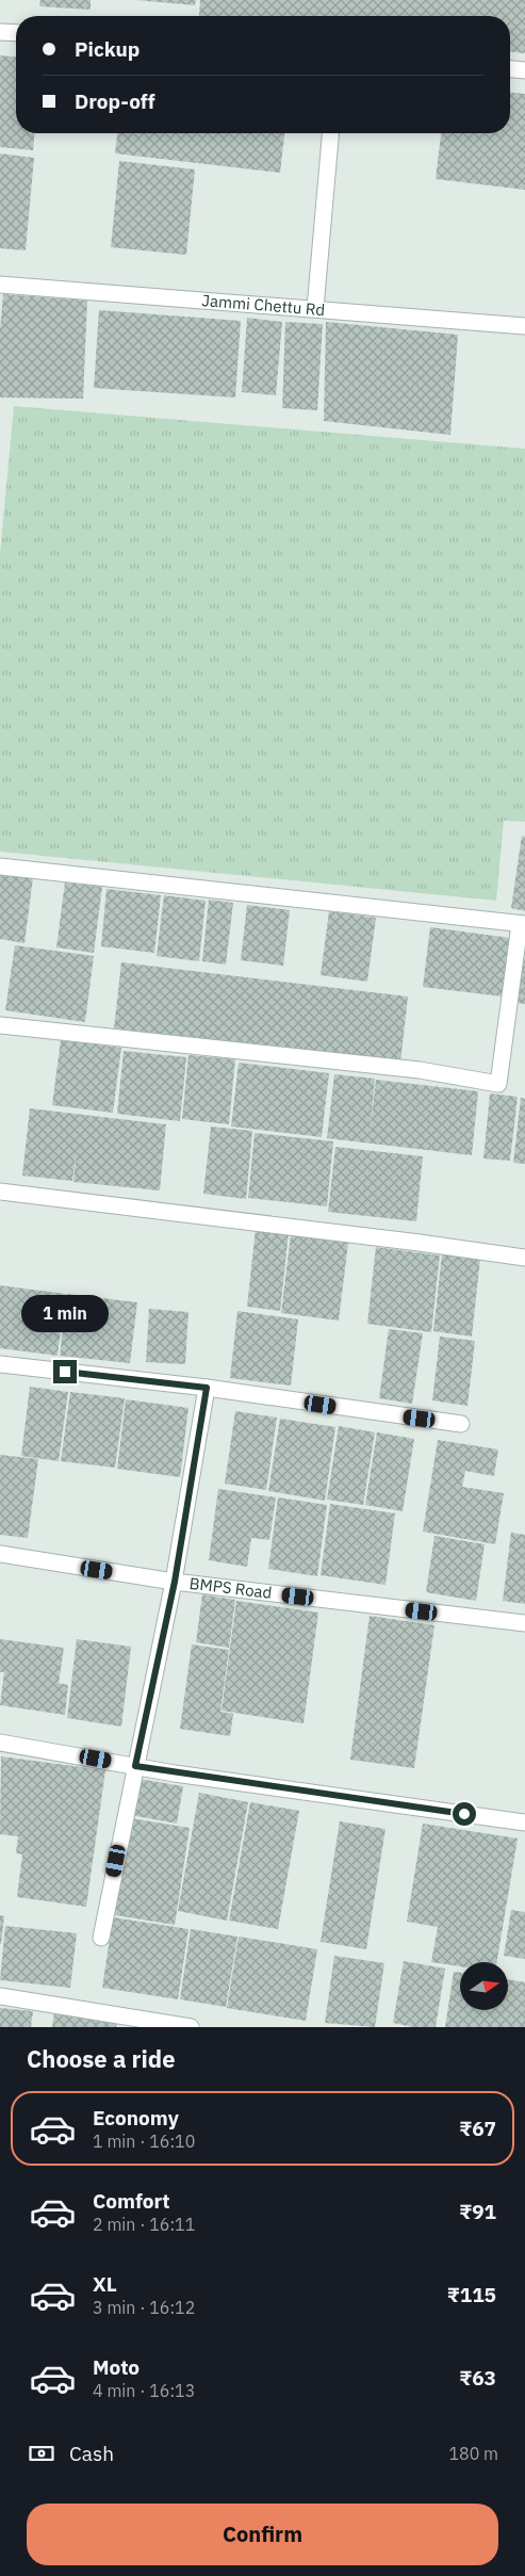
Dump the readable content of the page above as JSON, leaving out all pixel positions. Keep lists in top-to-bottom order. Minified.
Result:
{"streets":{"street":["Jammi Chettu Rd","BMPS Road"]},"north":"right","page":{"banner":["Pickup","Drop-off"],"bubble":"1 min","heading":"Choose a ride","list":[{"name":"Economy","note":"1 min · 16:10","value":"₹67"},{"name":"Comfort","note":"2 min · 16:11","value":"₹91"},{"name":"XL","note":"3 min · 16:12","value":"₹115"},{"name":"Moto","note":"4 min · 16:13","value":"₹63"}],"pay":["Cash","180 m"],"buttons":"Confirm"}}
